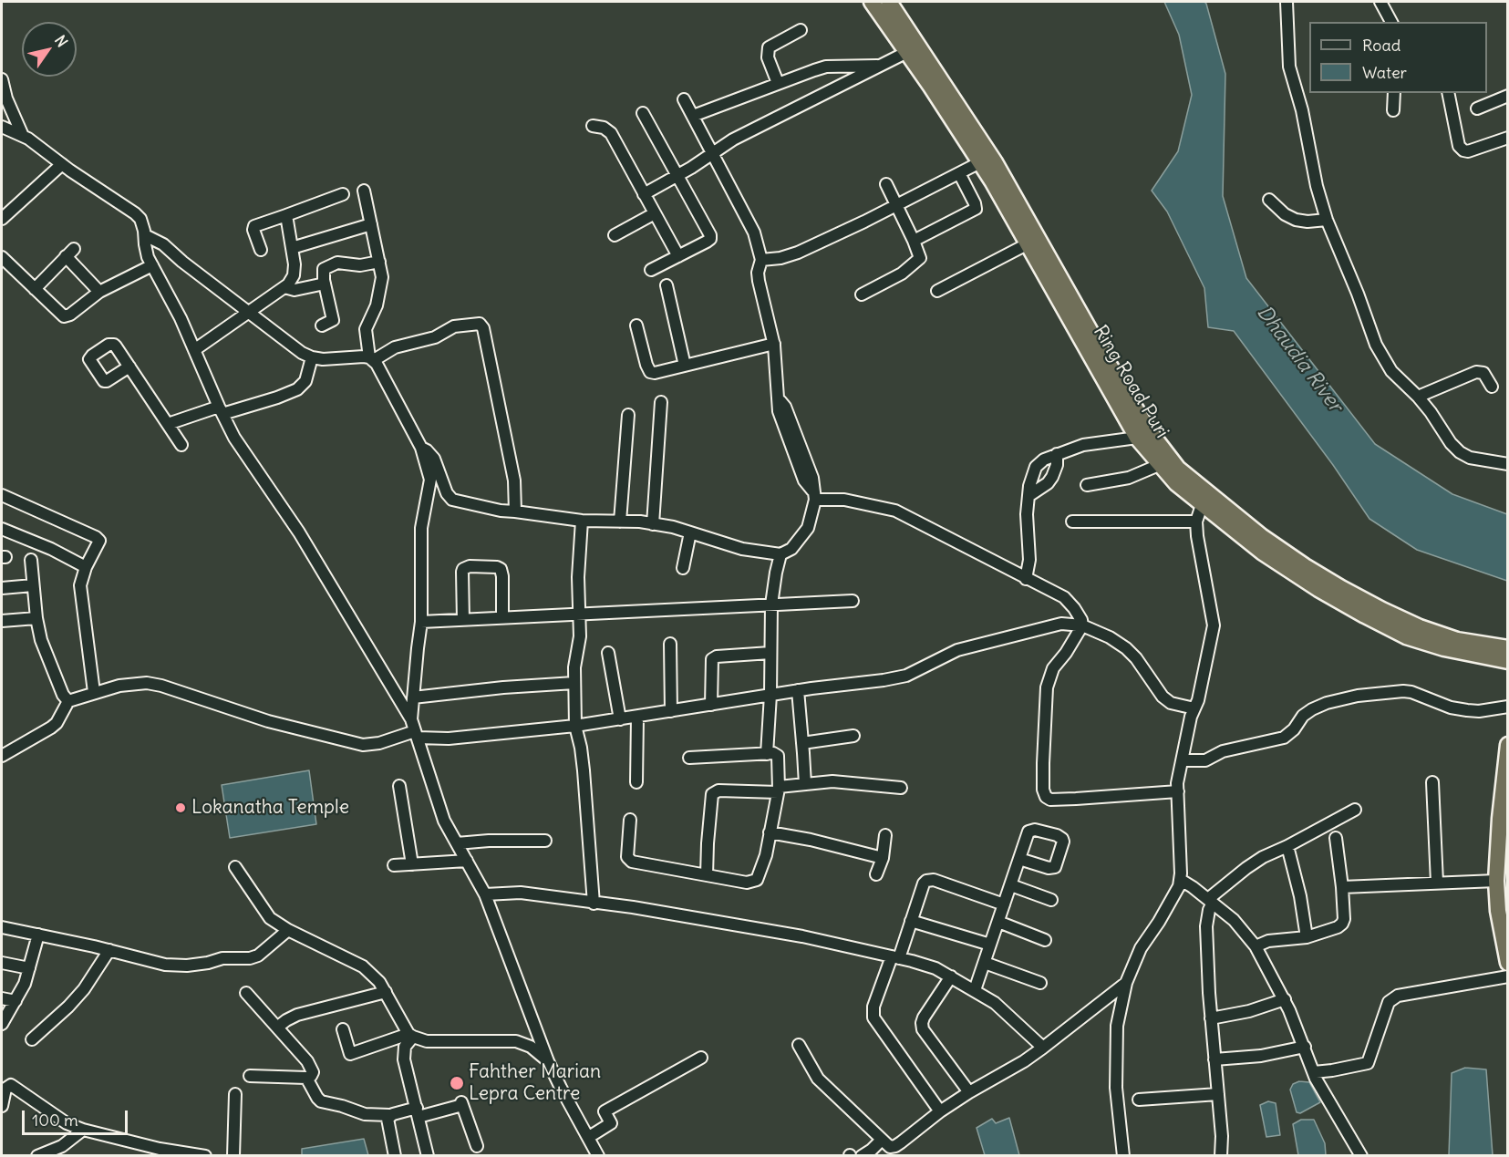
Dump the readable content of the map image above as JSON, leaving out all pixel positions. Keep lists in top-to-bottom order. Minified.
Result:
{"streets":{"highway":["Ring Road Puri"]},"water":["Dhaudia River"],"places":["Lokanatha Temple","Fahther Marian Lepra Centre"],"legend":["Road","Water"],"scale_bar":"100 m","north":"top right"}
